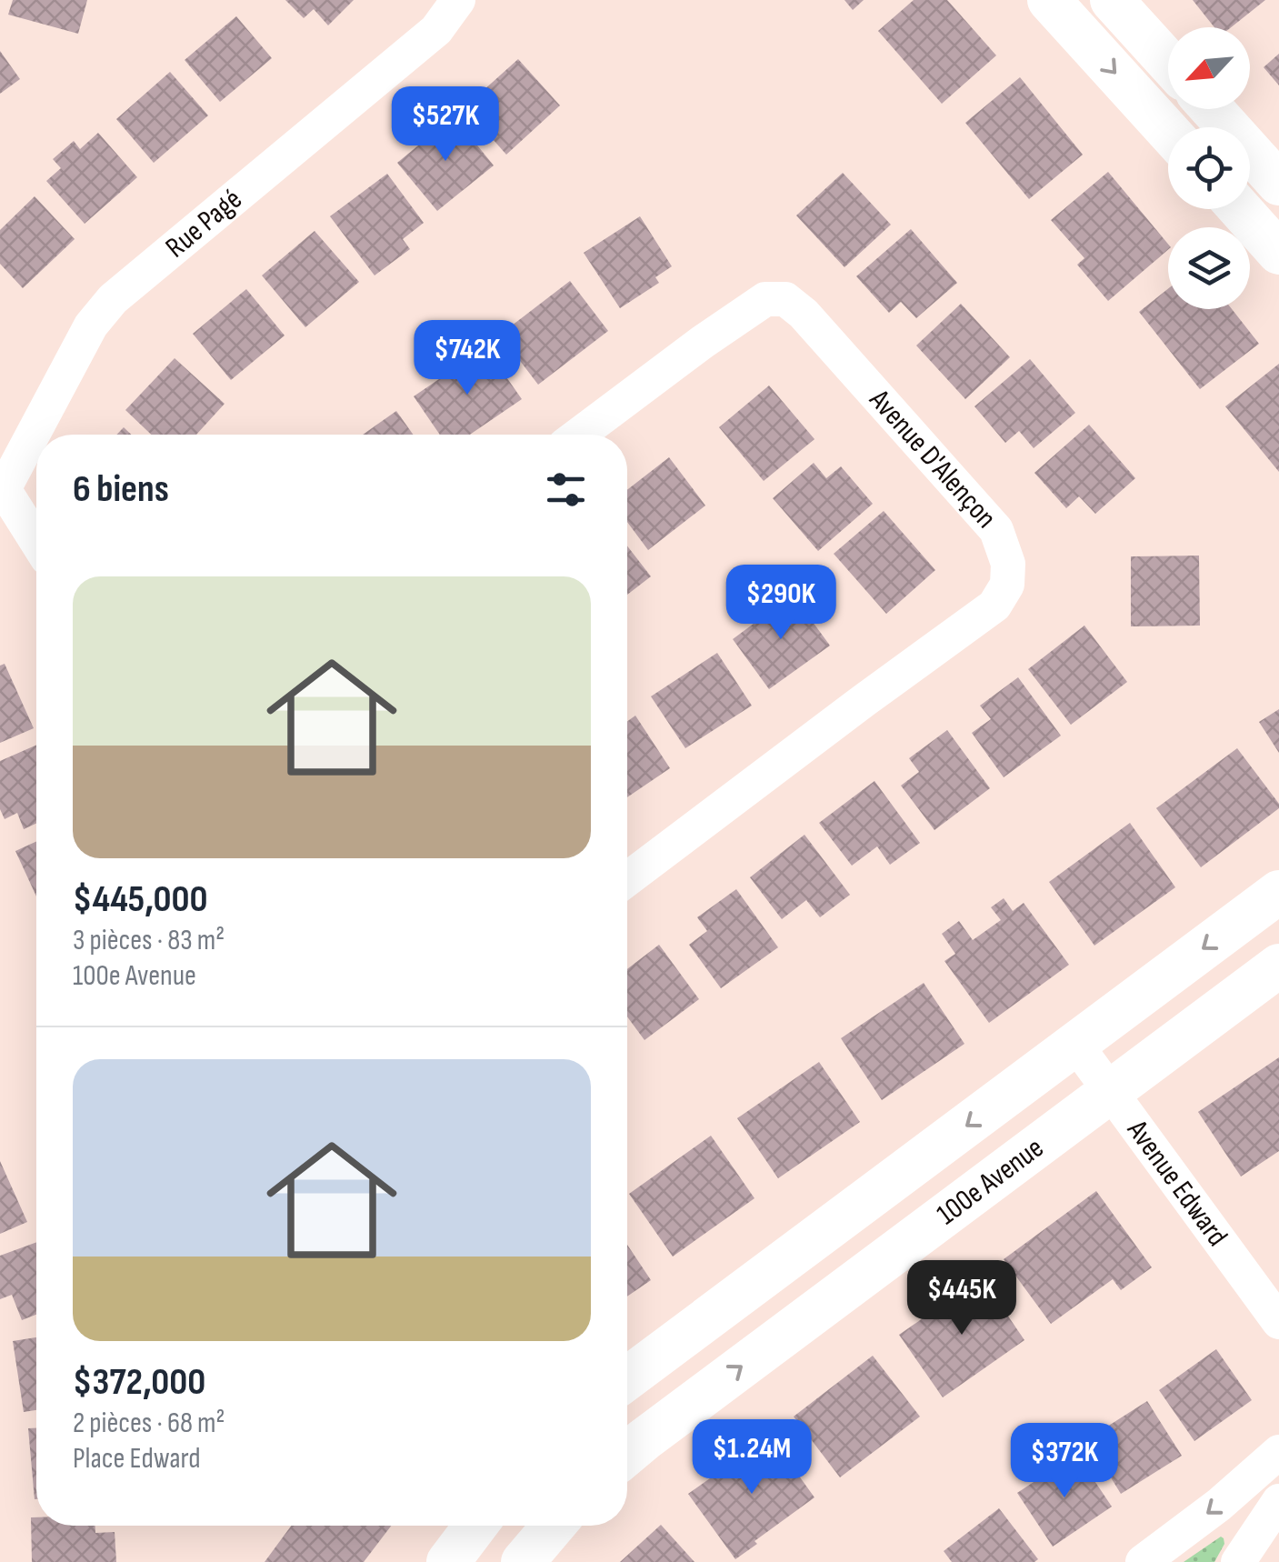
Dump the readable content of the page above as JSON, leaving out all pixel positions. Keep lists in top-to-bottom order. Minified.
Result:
{"streets":{"street":["Rue Pagé","Avenue D'Alençon","100e Avenue","Avenue Edward"]},"crossings":[["100e Avenue","Avenue Edward"]],"north":"bottom left","page":{"price":["$527K","$742K","$290K","$445K","$1.24M","$372K"],"heading":"6 biens","list":[{"name":"$445,000","note":"3 pièces · 83 m² · 100e Avenue"},{"name":"$372,000","note":"2 pièces · 68 m² · Place Edward"}]}}
